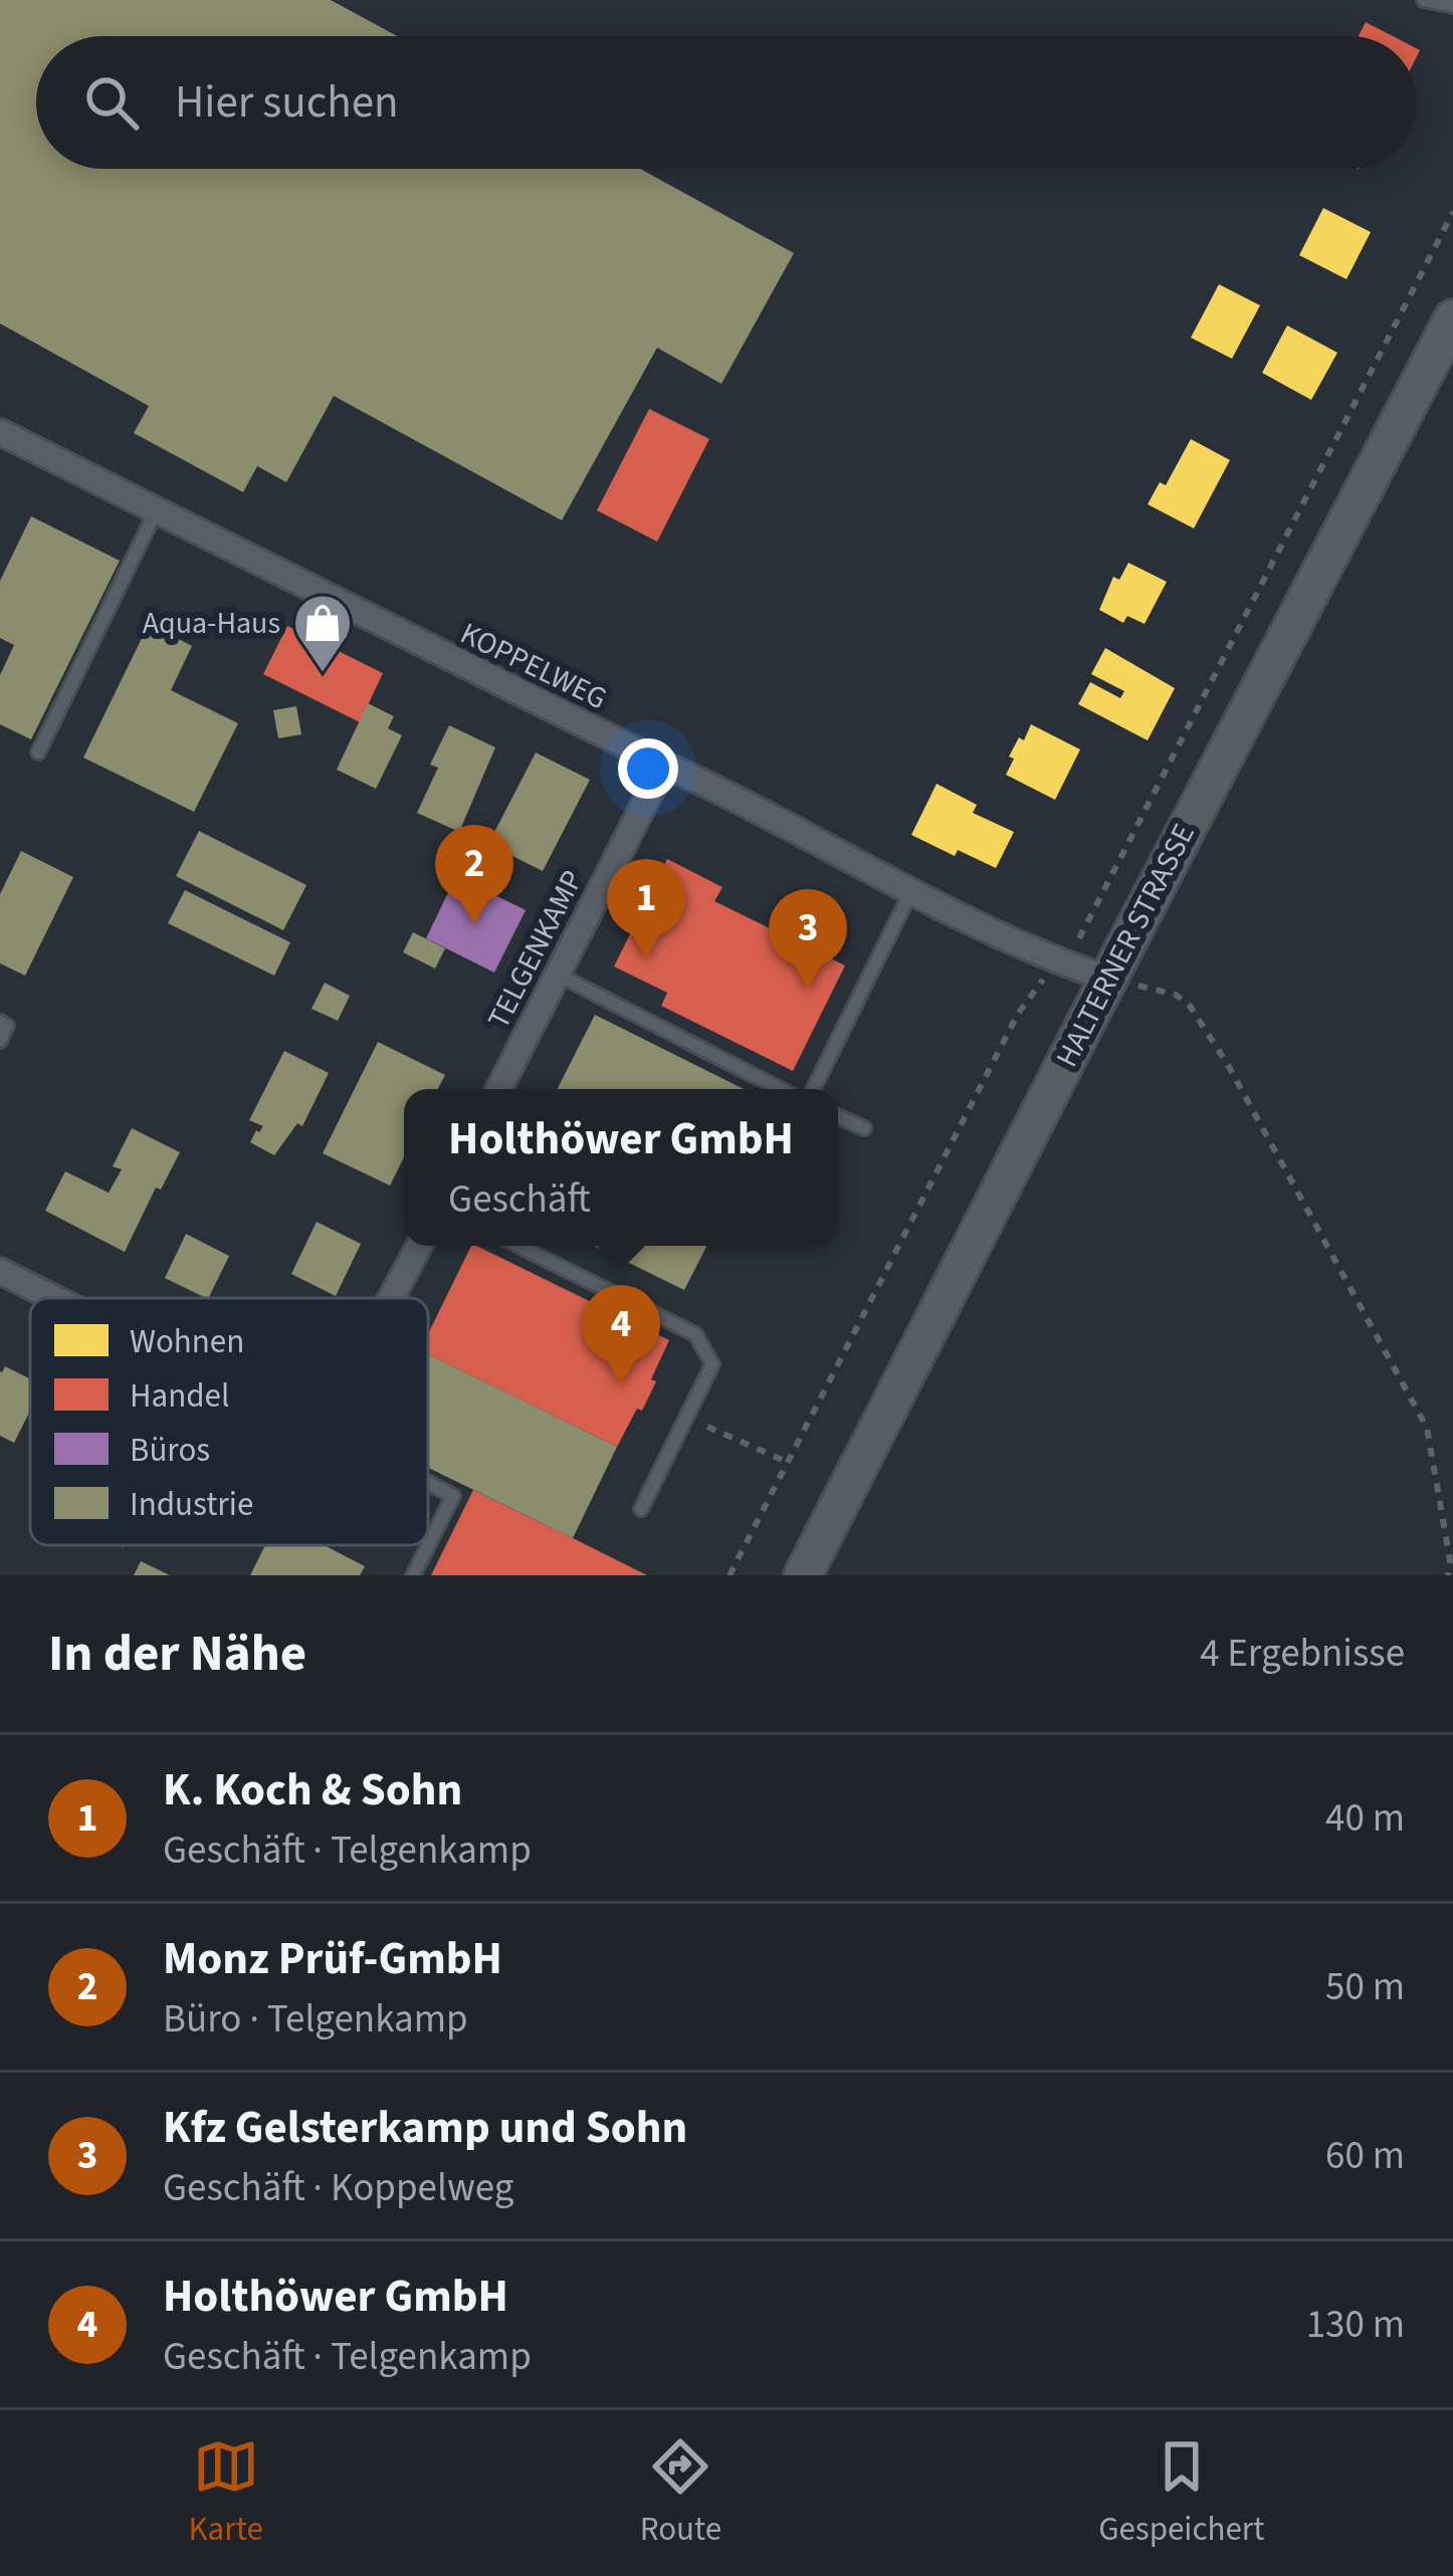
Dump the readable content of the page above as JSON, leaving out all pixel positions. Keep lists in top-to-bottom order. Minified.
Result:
{"streets":{"main road":["HALTERNER STRASSE"],"street":["KOPPELWEG","TELGENKAMP"]},"crossings":[["KOPPELWEG","HALTERNER STRASSE"],["KOPPELWEG","TELGENKAMP"]],"places":{"shop":["Aqua-Haus"]},"legend":["Wohnen","Handel","Büros","Industrie"],"page":{"search":"Hier suchen","pins":["2","1","3","4"],"popup":["Holthöwer GmbH","Geschäft"],"heading":["In der Nähe","4 Ergebnisse"],"list":[{"mark":"1","name":"K. Koch & Sohn","note":"Geschäft · Telgenkamp","value":"40 m"},{"mark":"2","name":"Monz Prüf-GmbH","note":"Büro · Telgenkamp","value":"50 m"},{"mark":"3","name":"Kfz Gelsterkamp und Sohn","note":"Geschäft · Koppelweg","value":"60 m"},{"mark":"4","name":"Holthöwer GmbH","note":"Geschäft · Telgenkamp","value":"130 m"}],"nav":["Karte","Route","Gespeichert"]}}
